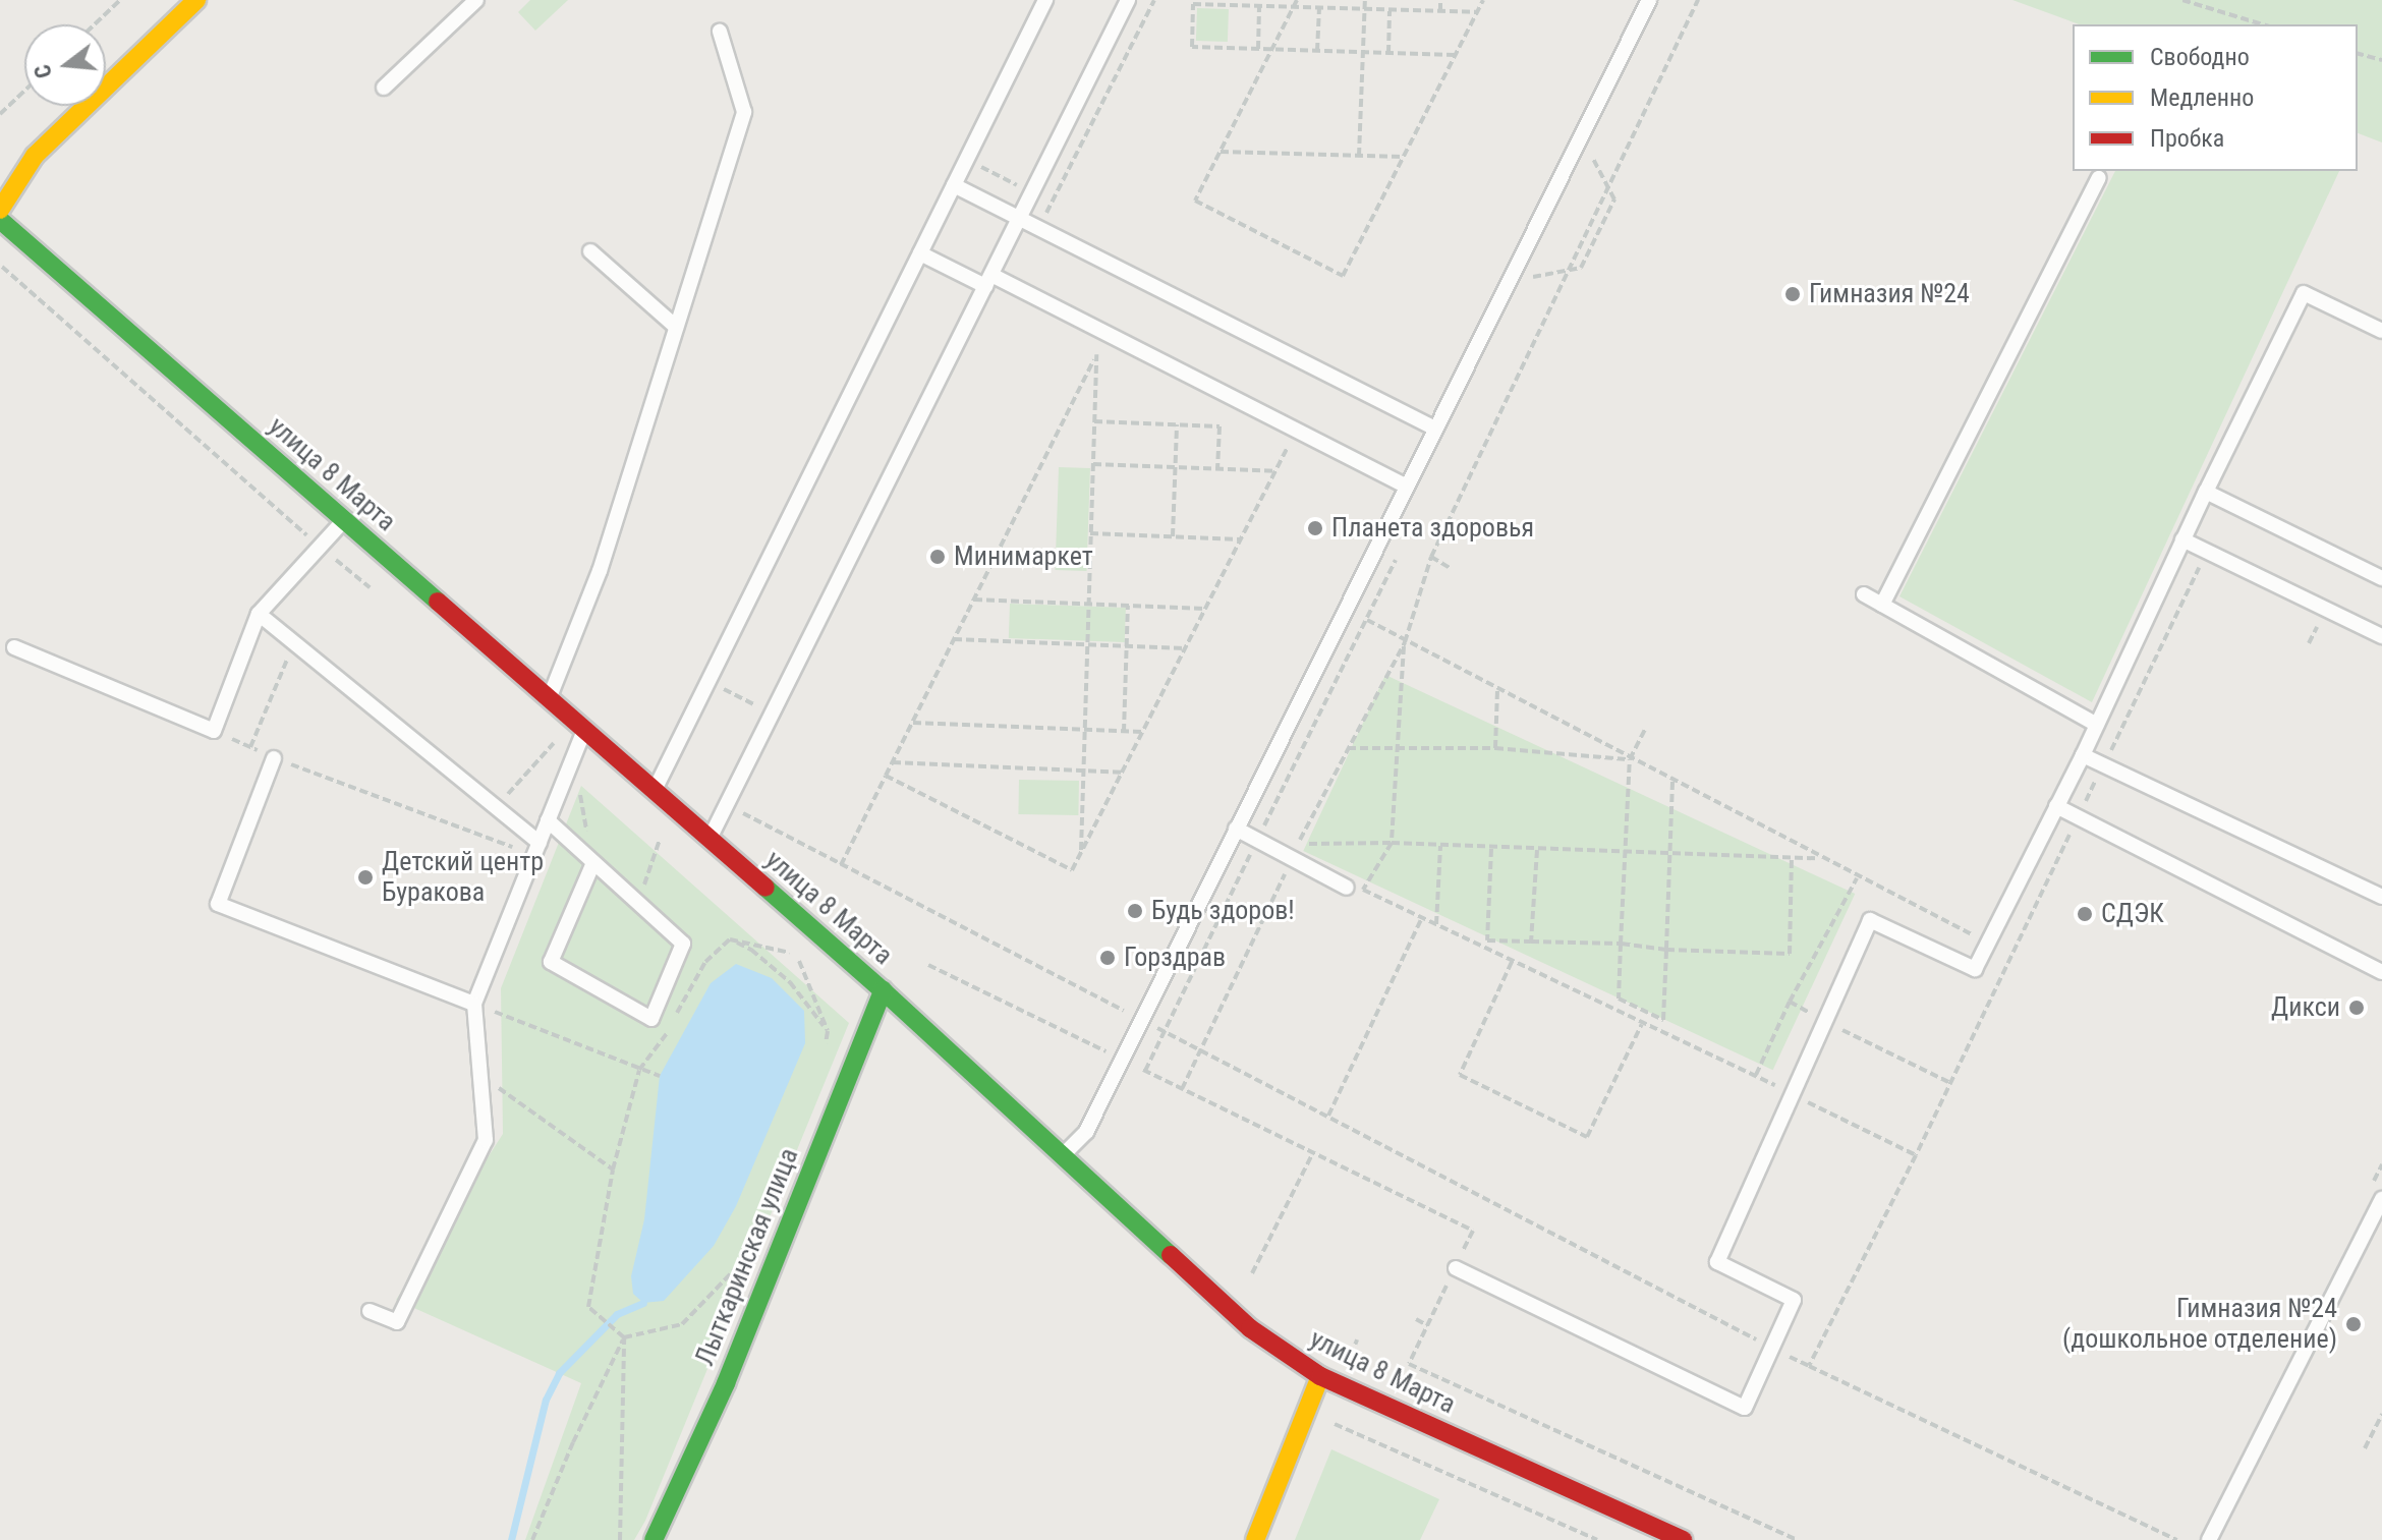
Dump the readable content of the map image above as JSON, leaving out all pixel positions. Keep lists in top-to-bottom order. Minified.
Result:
{"streets":{"street":["улица 8 Марта","Лыткаринская улица"]},"crossings":[["улица 8 Марта","Лыткаринская улица"]],"places":["Гимназия №24","Планета здоровья","Минимаркет","Детский центр Буракова","Будь здоров!","СДЭК","Горздрав","Дикси","Гимназия №24 (дошкольное отделение)"],"legend":["Свободно","Медленно","Пробка"],"north":"left"}
